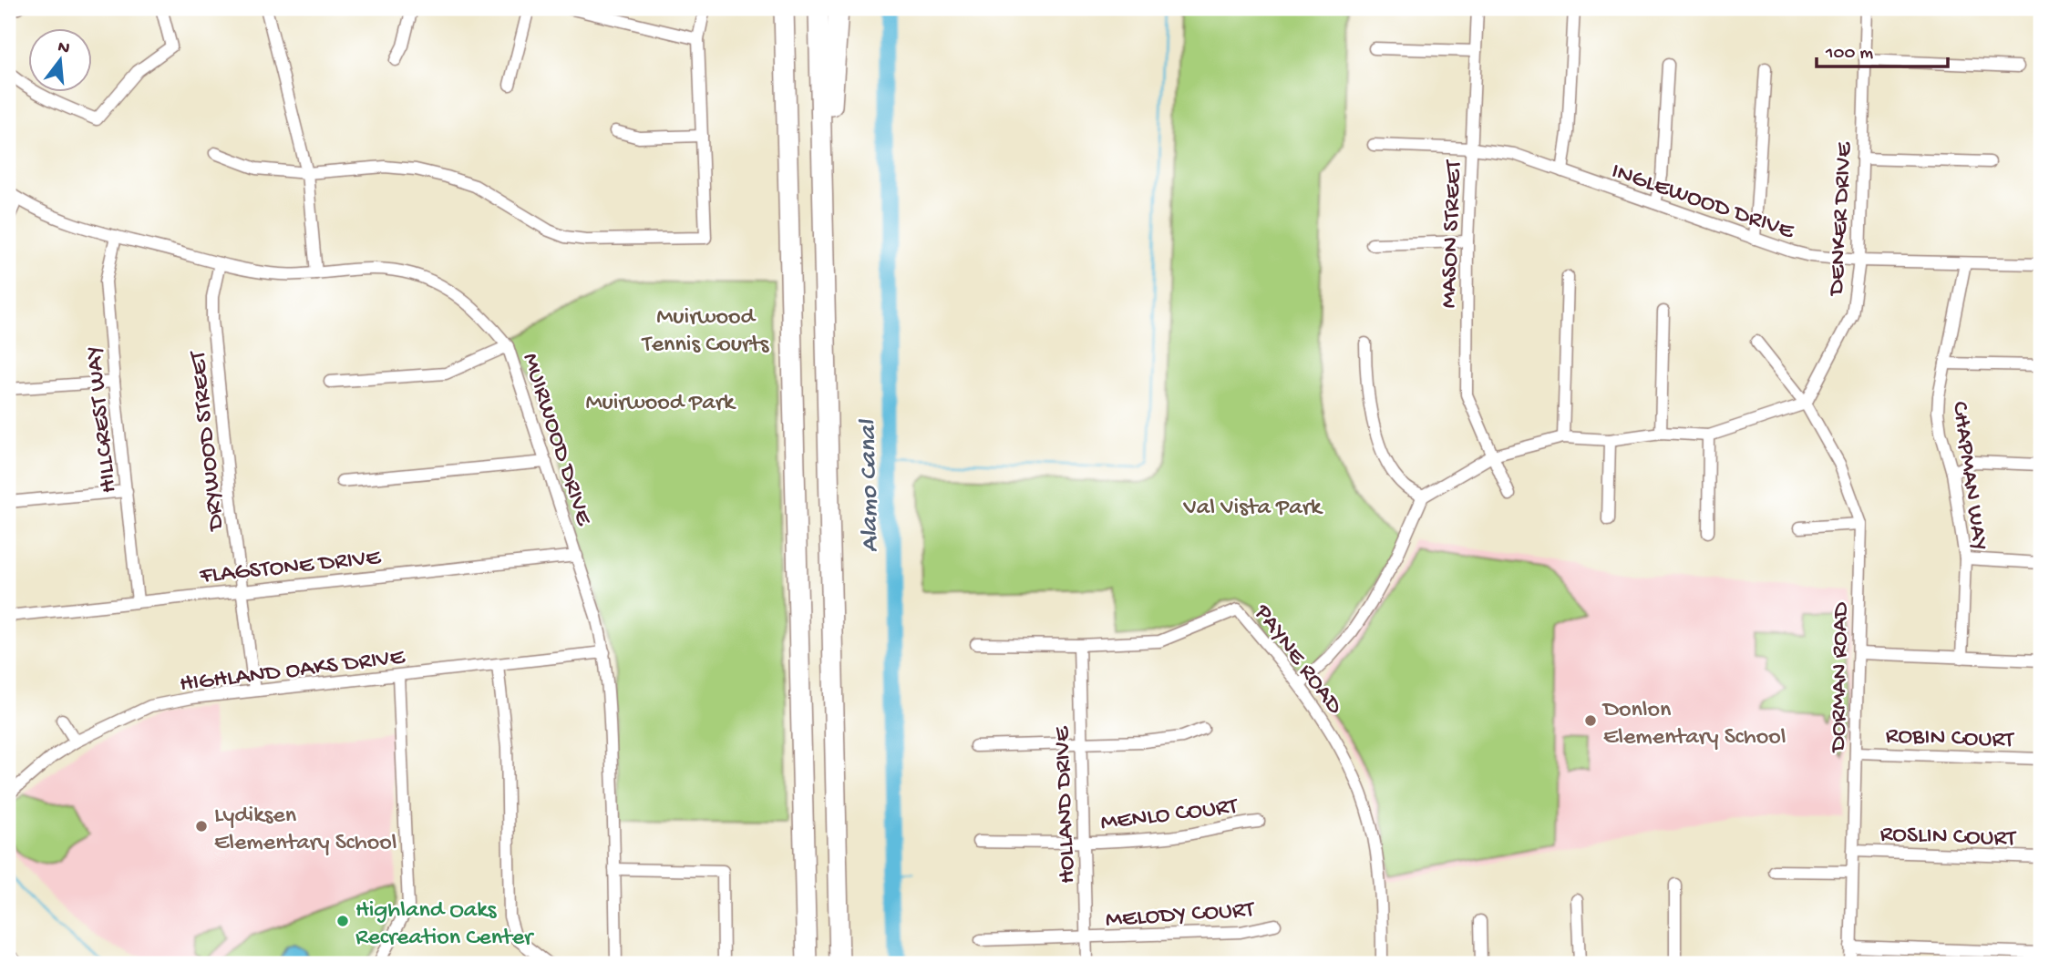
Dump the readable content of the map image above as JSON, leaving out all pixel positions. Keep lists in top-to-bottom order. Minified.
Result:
{"streets":{"street":["INGLEWOOD DRIVE","DENKER DRIVE","MASON STREET","HILLCREST WAY","MUIRWOOD DRIVE","DRYWOOD STREET","CHAPMAN WAY","FLAGSTONE DRIVE","PAYNE ROAD","HIGHLAND OAKS DRIVE","DORMAN ROAD","ROBIN COURT","HOLLAND DRIVE","MENLO COURT","ROSLIN COURT","MELODY COURT"]},"crossings":[["INGLEWOOD DRIVE","DENKER DRIVE"],["INGLEWOOD DRIVE","MASON STREET"],["INGLEWOOD DRIVE","CHAPMAN WAY"],["DENKER DRIVE","DORMAN ROAD"],["HILLCREST WAY","MUIRWOOD DRIVE"],["HILLCREST WAY","FLAGSTONE DRIVE"],["MUIRWOOD DRIVE","DRYWOOD STREET"],["MUIRWOOD DRIVE","FLAGSTONE DRIVE"],["MUIRWOOD DRIVE","HIGHLAND OAKS DRIVE"],["DRYWOOD STREET","FLAGSTONE DRIVE"],["DRYWOOD STREET","HIGHLAND OAKS DRIVE"],["PAYNE ROAD","HOLLAND DRIVE"],["DORMAN ROAD","ROBIN COURT"],["DORMAN ROAD","ROSLIN COURT"],["HOLLAND DRIVE","MENLO COURT"],["HOLLAND DRIVE","MELODY COURT"]],"water":["Alamo Canal"],"parks":["Muirwood Tennis Courts","Muirwood Park","Val Vista Park"],"places":["Donlon Elementary School","Lydiksen Elementary School","Highland Oaks Recreation Center"],"scale_bar":"100 m","north":"top"}
